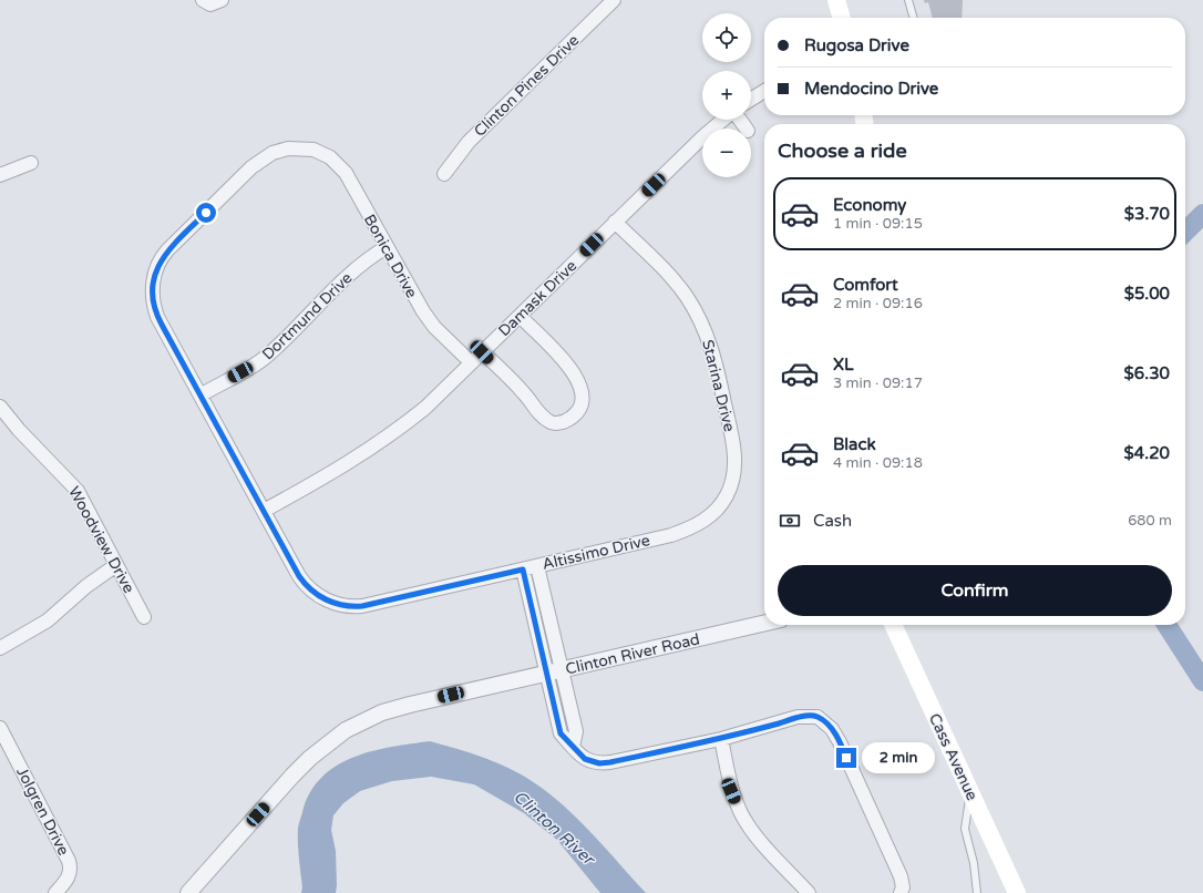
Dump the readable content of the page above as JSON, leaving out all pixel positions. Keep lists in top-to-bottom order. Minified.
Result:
{"streets":{"main road":["Cass Avenue"],"street":["Clinton Pines Drive","Bonica Drive","Damask Drive","Dortmund Drive","Starina Drive","Woodview Drive","Altissimo Drive","Clinton River Road","Jolgren Drive"]},"crossings":[["Bonica Drive","Damask Drive"],["Bonica Drive","Dortmund Drive"],["Damask Drive","Starina Drive"],["Damask Drive","Altissimo Drive"],["Starina Drive","Altissimo Drive"]],"water":["Clinton River"],"page":{"map_buttons":["+","−"],"banner":["Rugosa Drive","Mendocino Drive"],"heading":"Choose a ride","list":[{"name":"Economy","note":"1 min · 09:15","value":"$3.70"},{"name":"Comfort","note":"2 min · 09:16","value":"$5.00"},{"name":"XL","note":"3 min · 09:17","value":"$6.30"},{"name":"Black","note":"4 min · 09:18","value":"$4.20"}],"pay":["Cash","680 m"],"buttons":"Confirm","bubble":"2 min"}}
